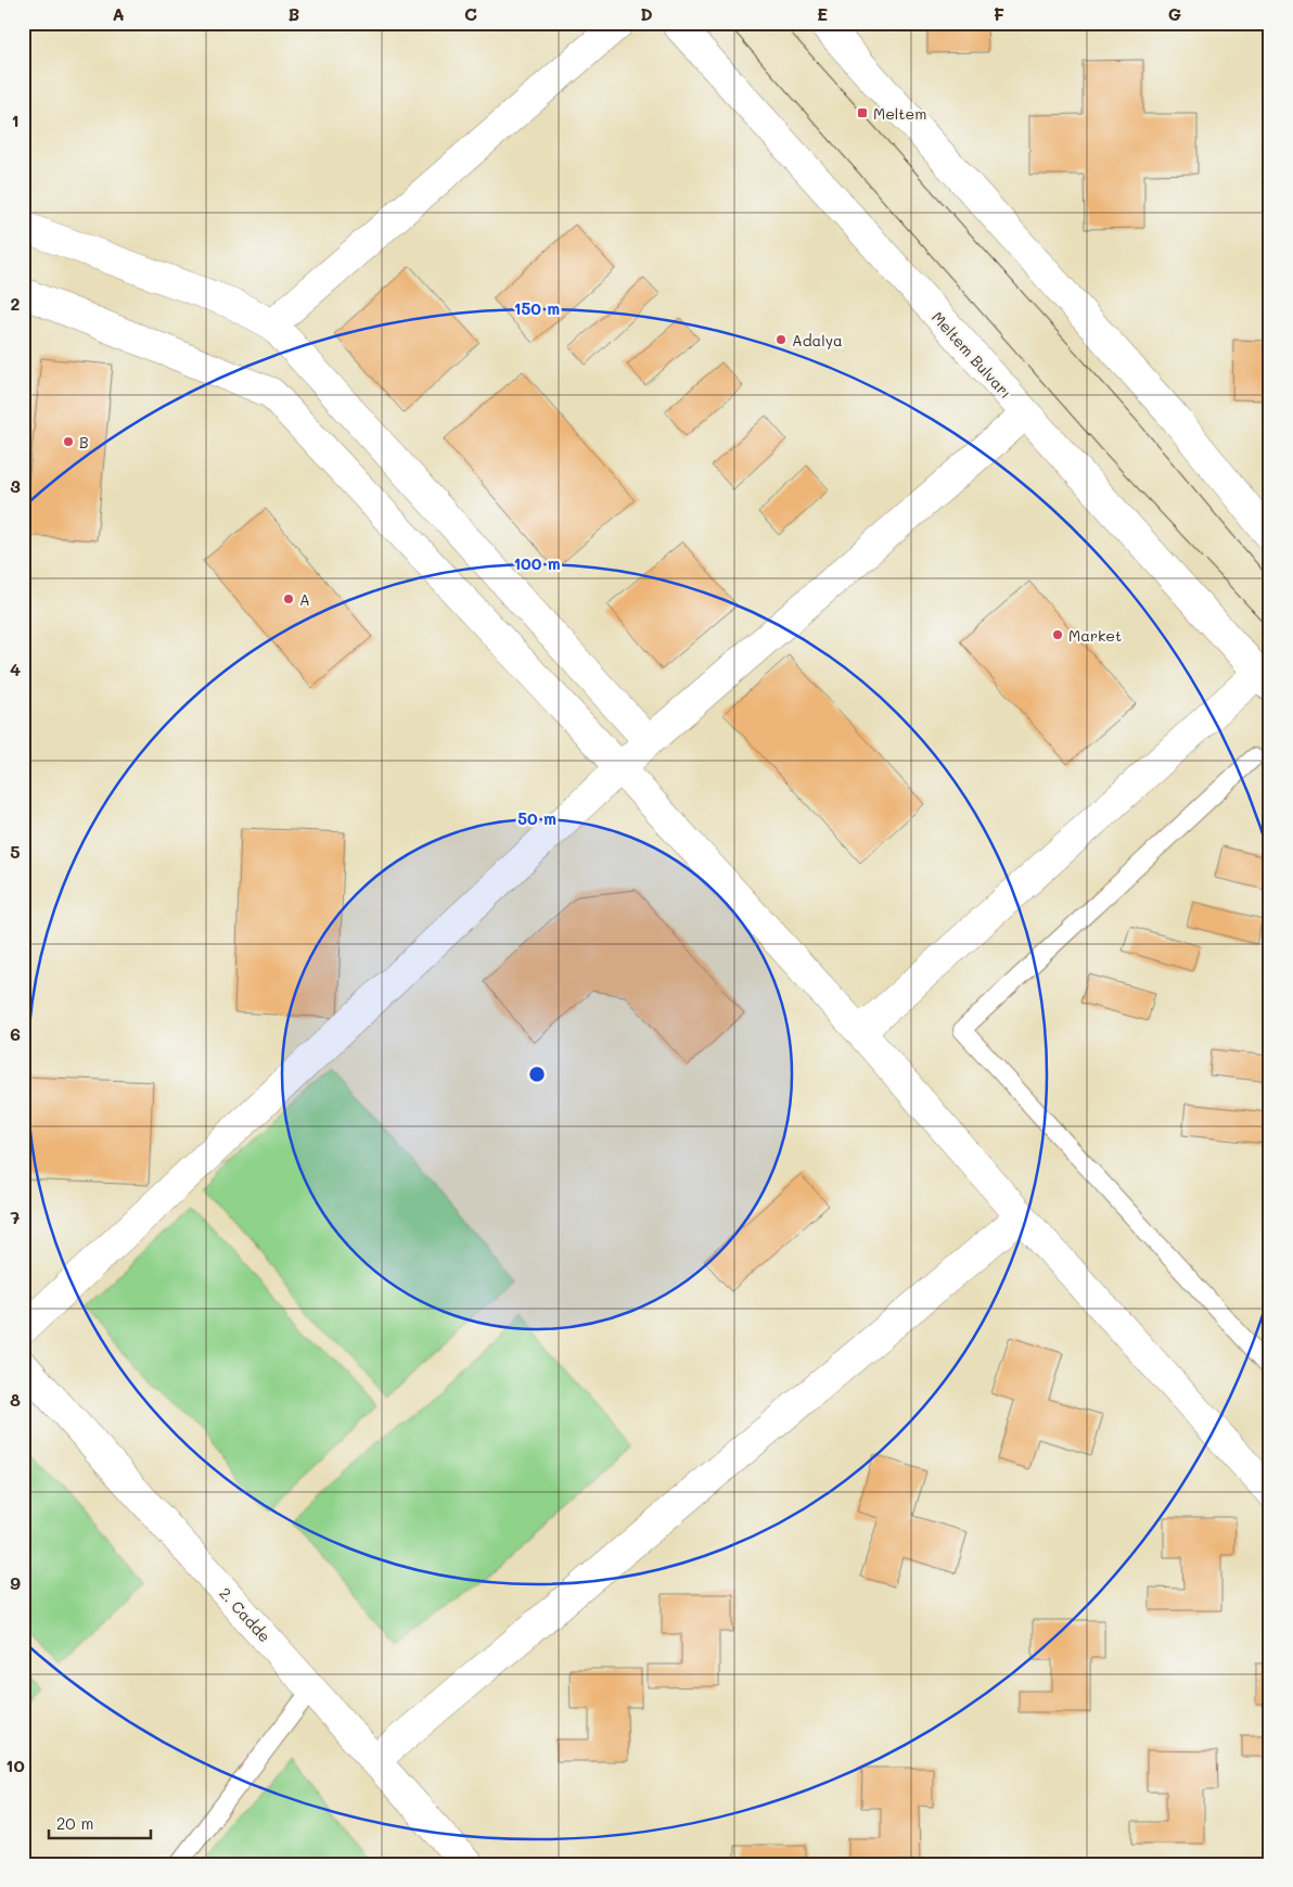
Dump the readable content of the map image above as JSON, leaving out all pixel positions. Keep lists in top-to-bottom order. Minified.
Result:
{"streets":{"street":["Meltem Bulvarı","2. Cadde"]},"places":{"transit":["Meltem"],"other":["Adalya","B","A","Market"]},"scale_bar":"20 m","grid":{"columns":["A","B","C","D","E","F","G"],"rows":["1","2","3","4","5","6","7","8","9","10"]},"rings":["150 m","100 m","50 m"]}
